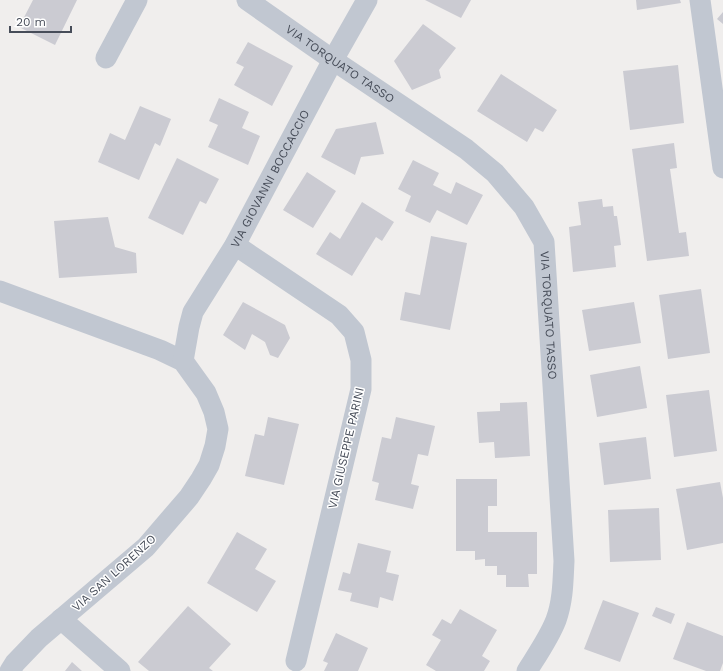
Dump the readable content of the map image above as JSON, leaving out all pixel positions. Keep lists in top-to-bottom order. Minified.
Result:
{"streets":{"street":["VIA TORQUATO TASSO","VIA GIOVANNI BOCCACCIO","VIA GIUSEPPE PARINI","VIA SAN LORENZO"]},"crossings":[["VIA TORQUATO TASSO","VIA GIOVANNI BOCCACCIO"],["VIA GIOVANNI BOCCACCIO","VIA GIUSEPPE PARINI"],["VIA GIOVANNI BOCCACCIO","VIA SAN LORENZO"]],"scale_bar":"20 m"}
